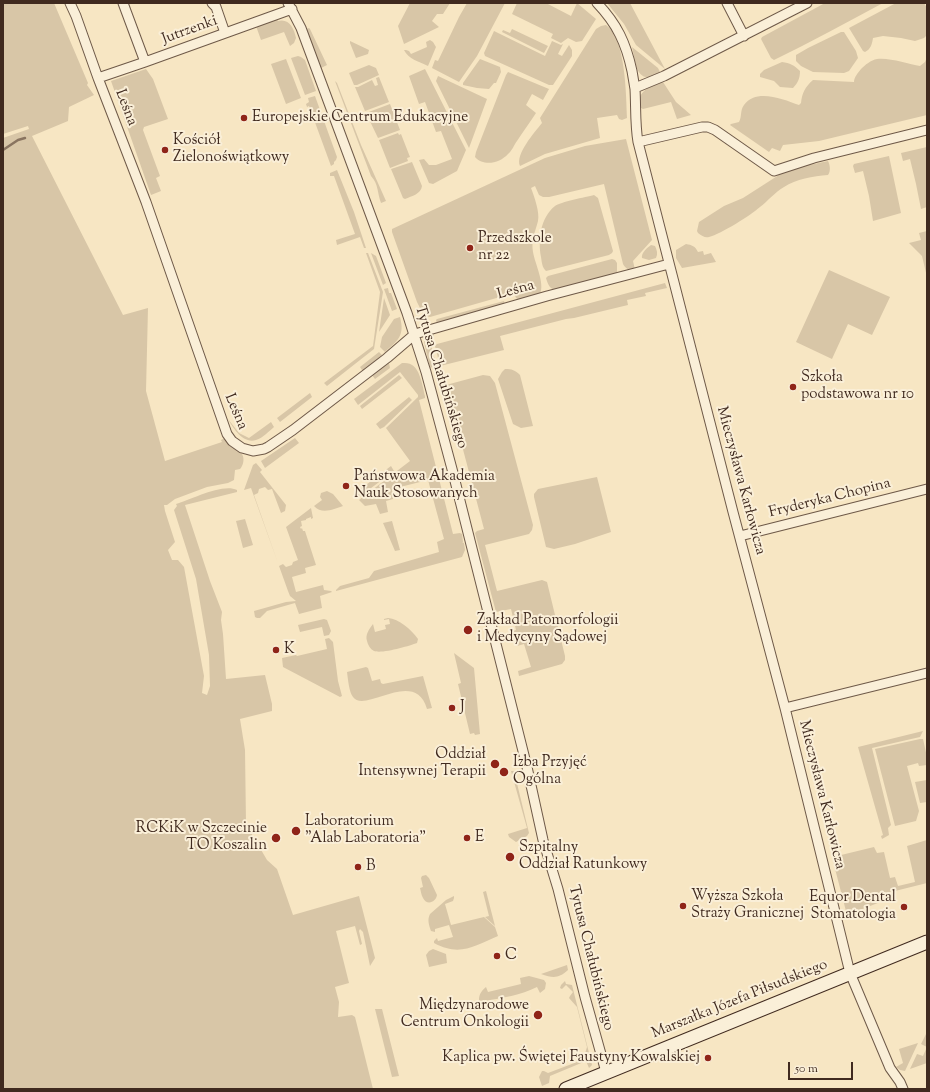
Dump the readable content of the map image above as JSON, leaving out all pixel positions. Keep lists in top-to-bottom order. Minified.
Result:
{"streets":{"street":["Jutrzenki","Leśna","Tytusa Chałubińskiego","Mieczysława Karłowicza","Fryderyka Chopina","Marszałka Józefa Piłsudskiego"]},"crossings":[["Jutrzenki","Leśna"],["Jutrzenki","Tytusa Chałubińskiego"],["Leśna","Tytusa Chałubińskiego"],["Leśna","Mieczysława Karłowicza"],["Tytusa Chałubińskiego","Marszałka Józefa Piłsudskiego"],["Mieczysława Karłowicza","Fryderyka Chopina"],["Mieczysława Karłowicza","Marszałka Józefa Piłsudskiego"]],"places":["Europejskie Centrum Edukacyjne","Kościół Zielonoświątkowy","Przedszkole nr 22","Szkoła podstawowa nr 10","Państwowa Akademia Nauk Stosowanych","Zakład Patomorfologii i Medycyny Sądowej","K","J","Oddział Intensywnej Terapii","Izba Przyjęć Ogólna","Laboratorium \"Alab Laboratoria\"","RCKiK w Szczecinie TO Koszalin","E","Szpitalny Oddział Ratunkowy","B","Wyższa Szkoła Straży Granicznej","Equor Dental Stomatologia","C","Międzynarodowe Centrum Onkologii","Kaplica pw. Świętej Faustyny Kowalskiej"],"scale_bar":"50 m"}
